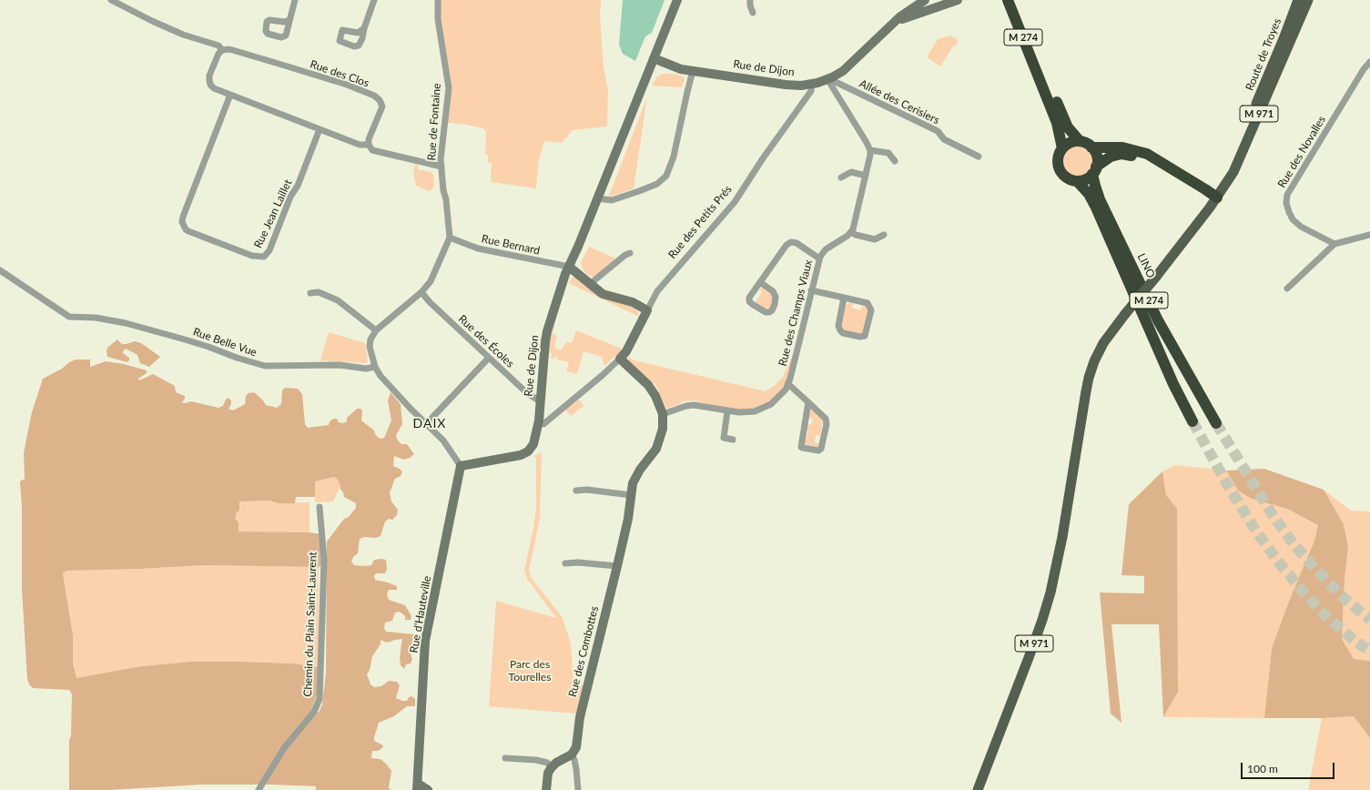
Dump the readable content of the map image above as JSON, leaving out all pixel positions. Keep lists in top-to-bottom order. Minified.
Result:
{"streets":{"highway":["M 274","LINO"],"main road":["Route de Troyes","M 971"],"street":["Rue de Dijon","Rue des Clos","Allée des Cerisiers","Rue de Fontaine","Rue des Novalles","Rue Jean Laillet","Rue des Petits Prés","Rue Bernard","Rue des Champs Viaux","Rue des Écoles","Rue Belle Vue","Rue d'Hauteville","Chemin du Plain Saint-Laurent","Rue des Combottes"]},"crossings":[["M 274","LINO"],["Route de Troyes","M 971"],["Rue de Dijon","Allée des Cerisiers"],["Rue de Dijon","Rue des Petits Prés"],["Rue de Dijon","Rue Bernard"],["Rue de Dijon","Rue des Écoles"],["Rue de Dijon","Rue d'Hauteville"],["Rue de Fontaine","Rue Bernard"],["Rue de Fontaine","Rue des Écoles"],["Rue des Petits Prés","Rue des Combottes"],["Rue des Champs Viaux","Rue des Combottes"]],"districts":["DAIX"],"parks":["Parc des Tourelles"],"scale_bar":"100 m"}
